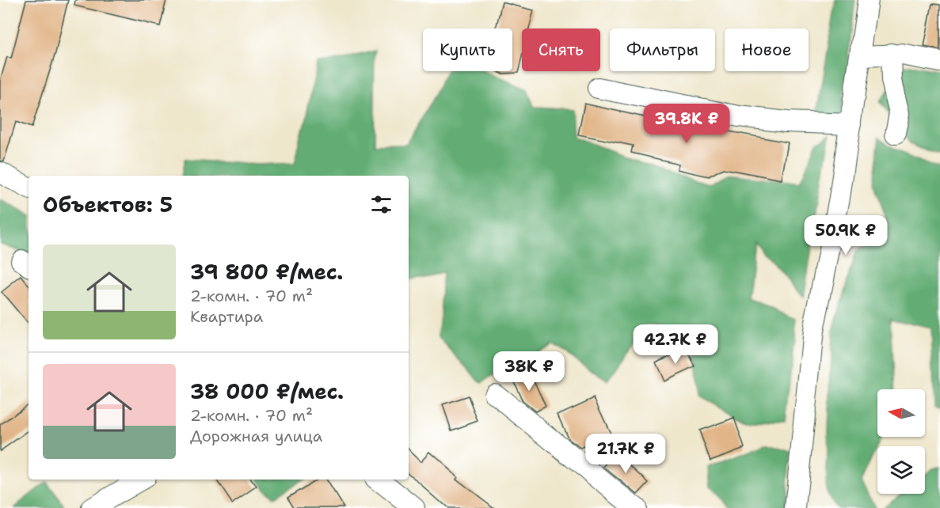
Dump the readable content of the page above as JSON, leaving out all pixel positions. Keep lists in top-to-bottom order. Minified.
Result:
{"north":"left","page":{"chip":["Купить","Снять","Фильтры","Новое"],"price":["39.8K ₽","50.9K ₽","42.7K ₽","38K ₽","21.7K ₽"],"heading":"Объектов: 5","list":[{"name":"39 800 ₽/мес.","note":"2-комн. · 70 m² · Квартира"},{"name":"38 000 ₽/мес.","note":"2-комн. · 70 m² · Дорожная улица"}]}}
